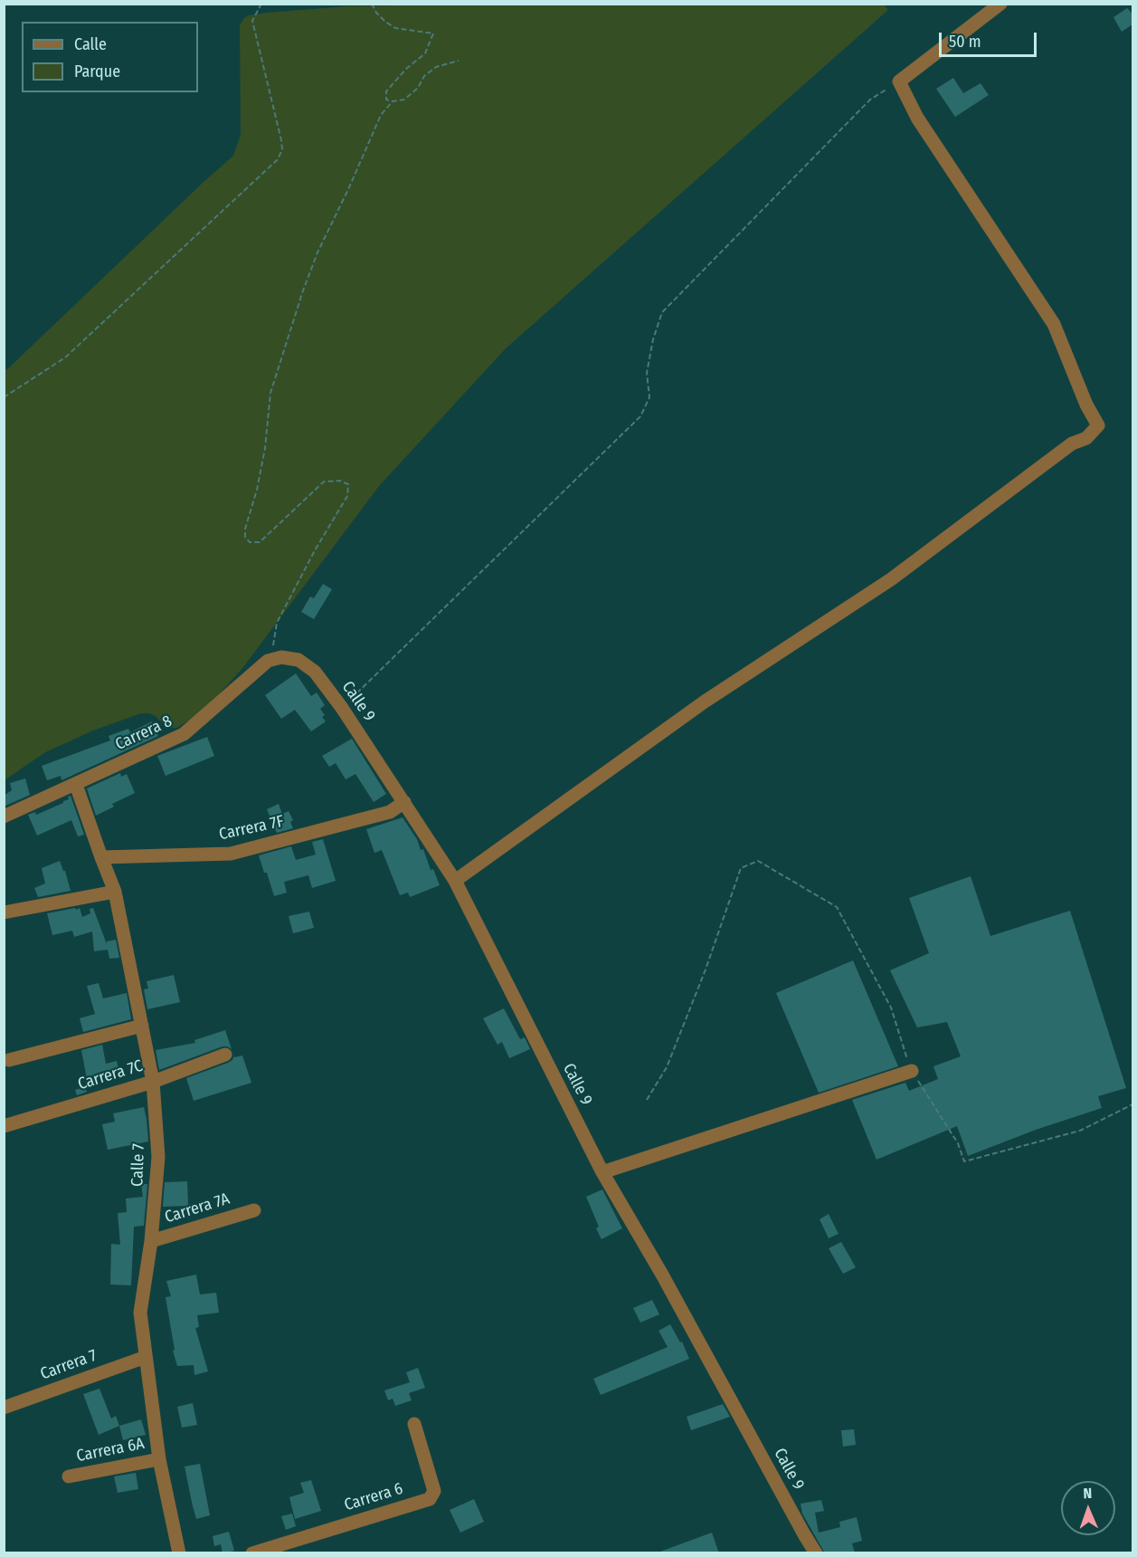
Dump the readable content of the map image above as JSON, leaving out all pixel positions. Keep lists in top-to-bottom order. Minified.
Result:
{"streets":{"street":["Calle 9","Carrera 8","Carrera 7F","Carrera 7C","Calle 7","Carrera 7A","Carrera 7","Carrera 6A","Carrera 6"]},"crossings":[["Calle 9","Carrera 8"],["Calle 9","Carrera 7F"],["Carrera 8","Calle 7"],["Carrera 7F","Calle 7"],["Carrera 7C","Calle 7"],["Calle 7","Carrera 7A"],["Calle 7","Carrera 7"],["Calle 7","Carrera 6A"]],"legend":["Calle","Parque"],"scale_bar":"50 m","north":"top"}
